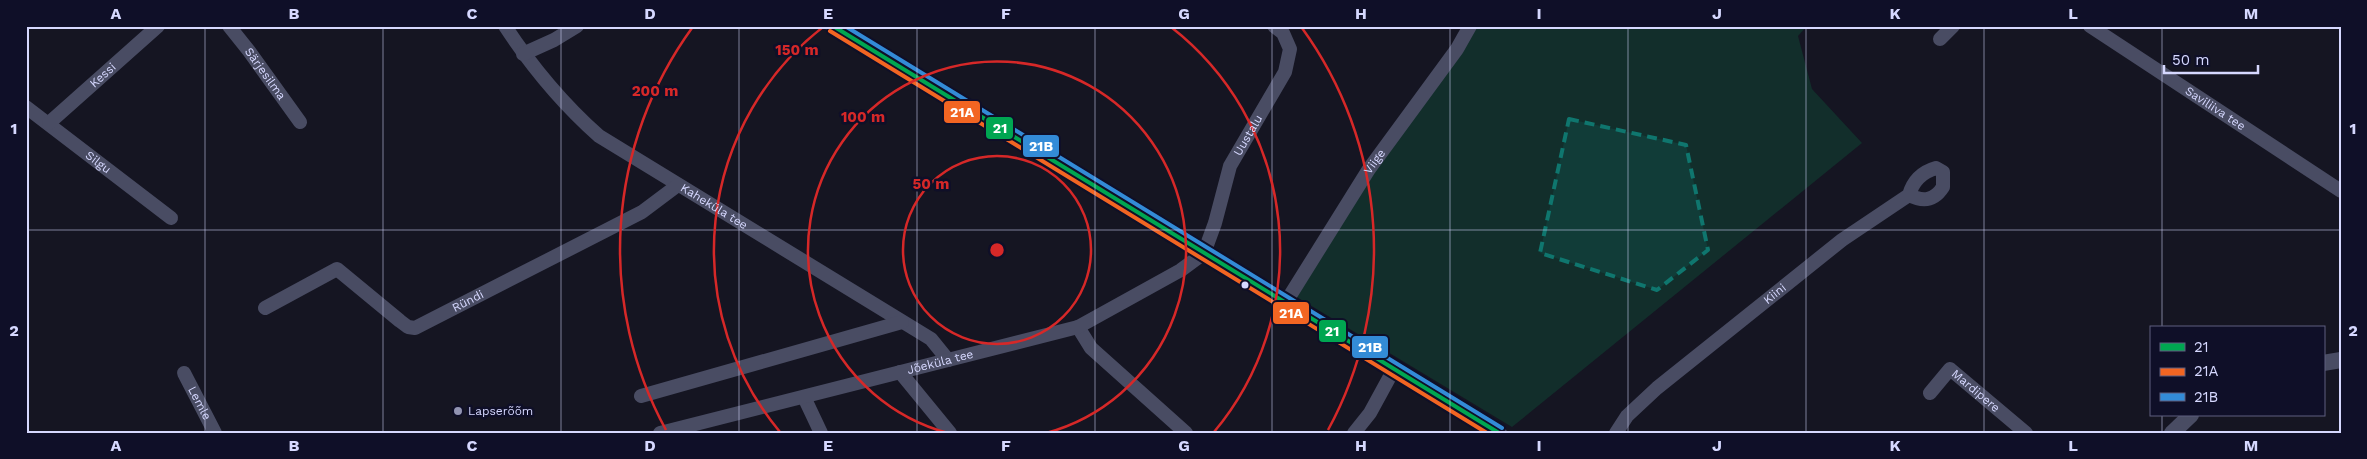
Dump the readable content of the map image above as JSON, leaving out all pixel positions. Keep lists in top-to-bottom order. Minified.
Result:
{"streets":{"street":["Särjesilma","Kessi","Saviliiva tee","Uustalu","Silgu","Viige","Kaheküla tee","Kiini","Ründi","Jõeküla tee","Mardipere","Lemle"]},"crossings":[["Kessi","Silgu"],["Uustalu","Jõeküla tee"],["Kaheküla tee","Ründi"],["Kaheküla tee","Jõeküla tee"]],"places":["Lapserõõm"],"lines":["transit line 21","transit line 21B","transit line 21A"],"legend":["21","21A","21B"],"scale_bar":"50 m","grid":{"columns":["A","B","C","D","E","F","G","H","I","J","K","L","M"],"rows":["1","2"]},"rings":["150 m","200 m","100 m","50 m"]}
